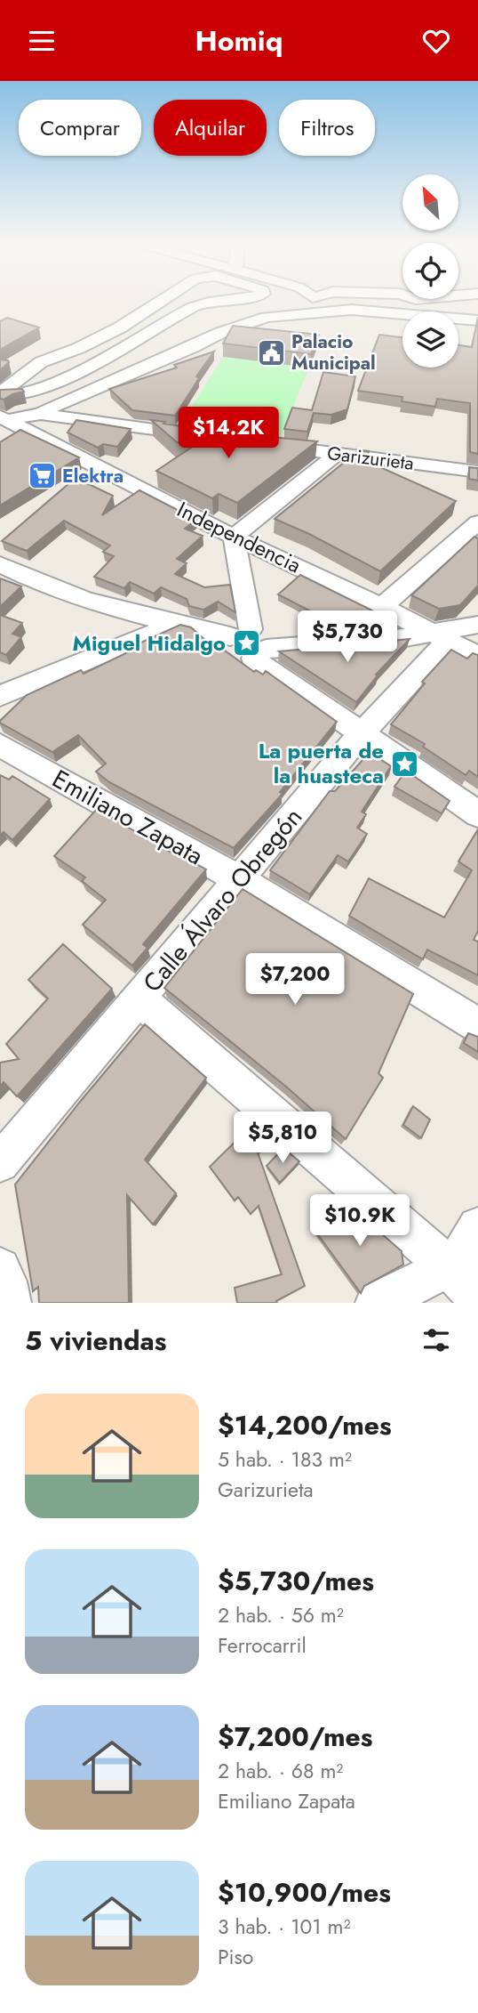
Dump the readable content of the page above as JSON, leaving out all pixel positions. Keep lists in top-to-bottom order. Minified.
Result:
{"streets":{"street":["Garizurieta","Independencia","Emiliano Zapata","Calle Álvaro Obregón"]},"crossings":[["Independencia","Calle Álvaro Obregón"],["Emiliano Zapata","Calle Álvaro Obregón"]],"places":{"public building":["Palacio Municipal"],"supermarket":["Elektra"],"place":["Miguel Hidalgo","La puerta de la huasteca"]},"north":"top left","page":{"header":"Homiq","chip":["Comprar","Alquilar","Filtros"],"price":["$14.2K","$5,730","$7,200","$5,810","$10.9K"],"heading":"5 viviendas","list":[{"name":"$14,200/mes","note":"5 hab. · 183 m² · Garizurieta"},{"name":"$5,730/mes","note":"2 hab. · 56 m² · Ferrocarril"},{"name":"$7,200/mes","note":"2 hab. · 68 m² · Emiliano Zapata"},{"name":"$10,900/mes","note":"3 hab. · 101 m² · Piso"}]}}
